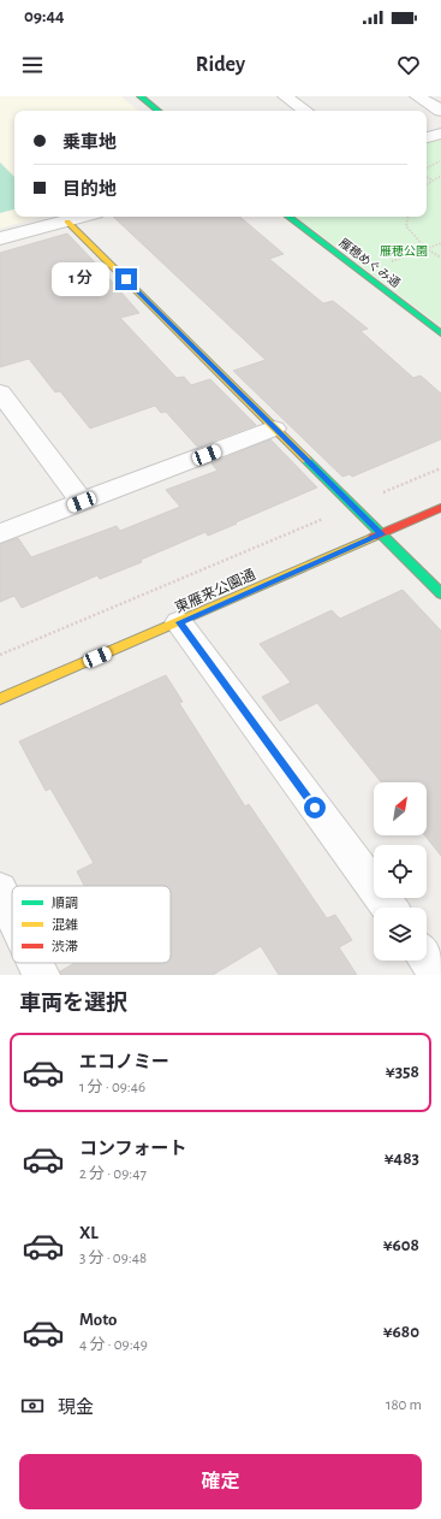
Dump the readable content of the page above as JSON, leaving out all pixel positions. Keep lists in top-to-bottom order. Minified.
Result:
{"streets":{"street":["雁穂めぐみ通","東雁来公園通"]},"parks":["雁穂公園"],"legend":["順調","混雑","渋滞"],"north":"top right","page":{"status":"09:44","header":"Ridey","banner":["乗車地","目的地"],"bubble":"1 分","heading":"車両を選択","list":[{"name":"エコノミー","note":"1 分 · 09:46","value":"¥358"},{"name":"コンフォート","note":"2 分 · 09:47","value":"¥483"},{"name":"XL","note":"3 分 · 09:48","value":"¥608"},{"name":"Moto","note":"4 分 · 09:49","value":"¥680"}],"pay":["現金","180 m"],"buttons":"確定"}}
